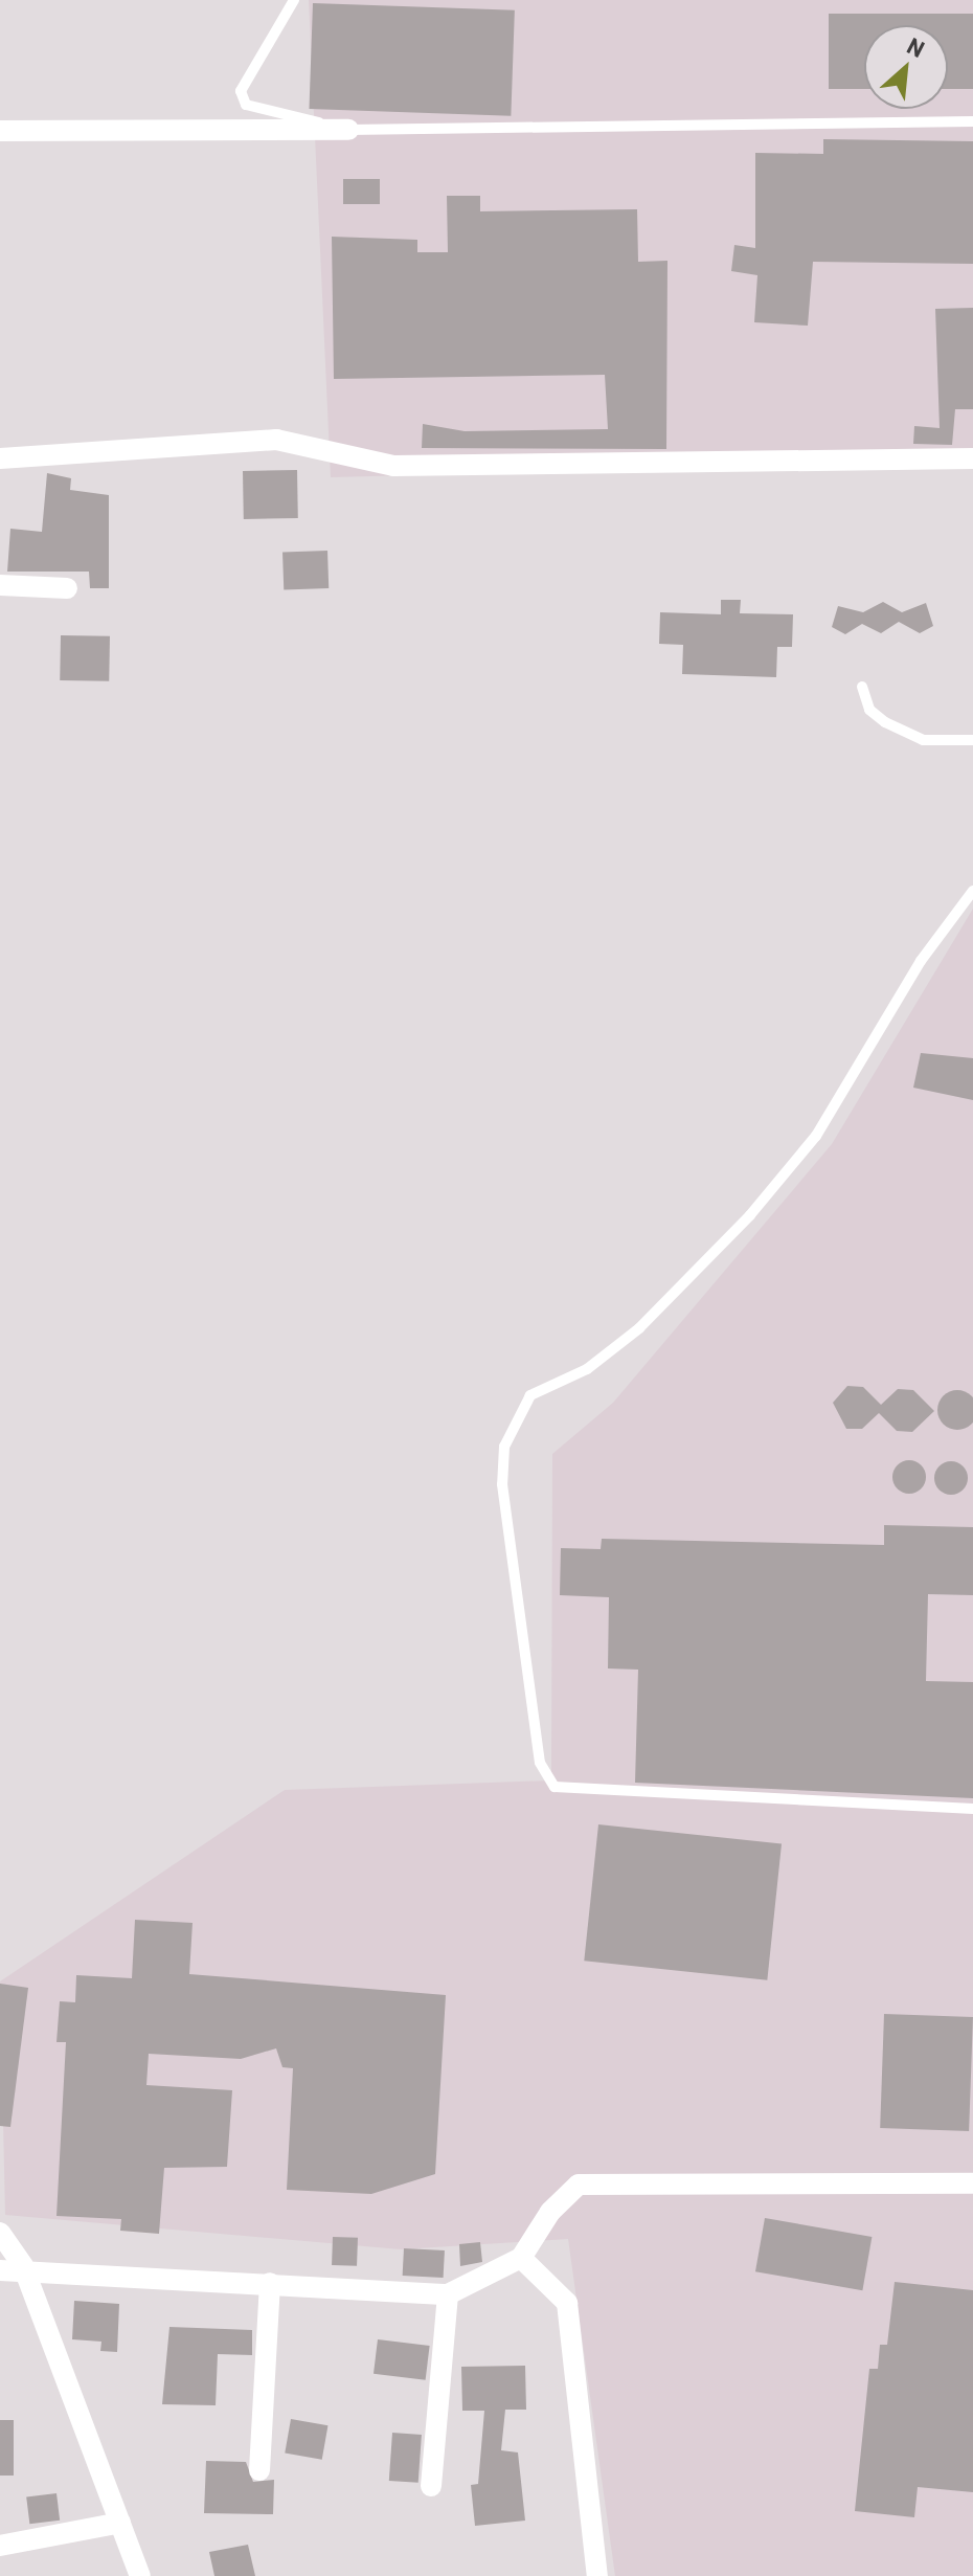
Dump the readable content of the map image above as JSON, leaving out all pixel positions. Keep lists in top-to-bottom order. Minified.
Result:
{"north":"top right"}
